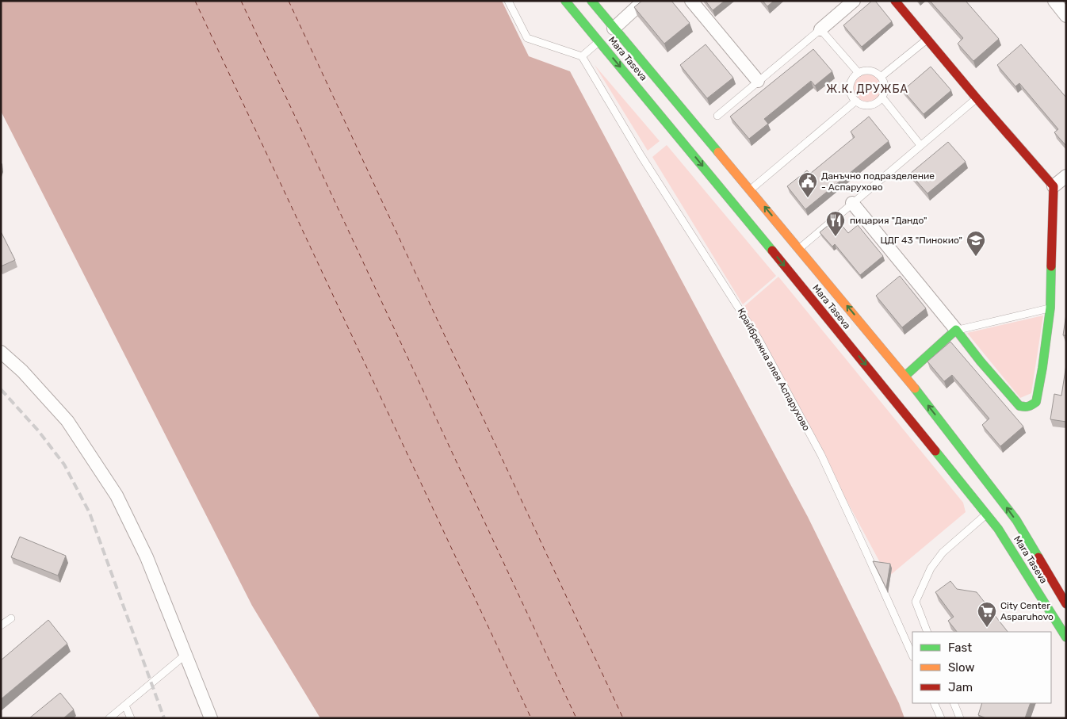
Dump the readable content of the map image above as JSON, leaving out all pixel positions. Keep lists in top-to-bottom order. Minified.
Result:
{"streets":{"main road":["Mara Taseva"],"lane":["Крайбрежна алея Аспарухово"]},"districts":["Ж.К. ДРУЖБА"],"places":{"public building":["Данъчно подразделение - Аспарухово"],"restaurant":["пицария \"Дандо\""],"school or university":["ЦДГ 43 \"Пинокио\""],"supermarket":["City Center Asparuhovo"]},"legend":["Fast","Slow","Jam"]}
